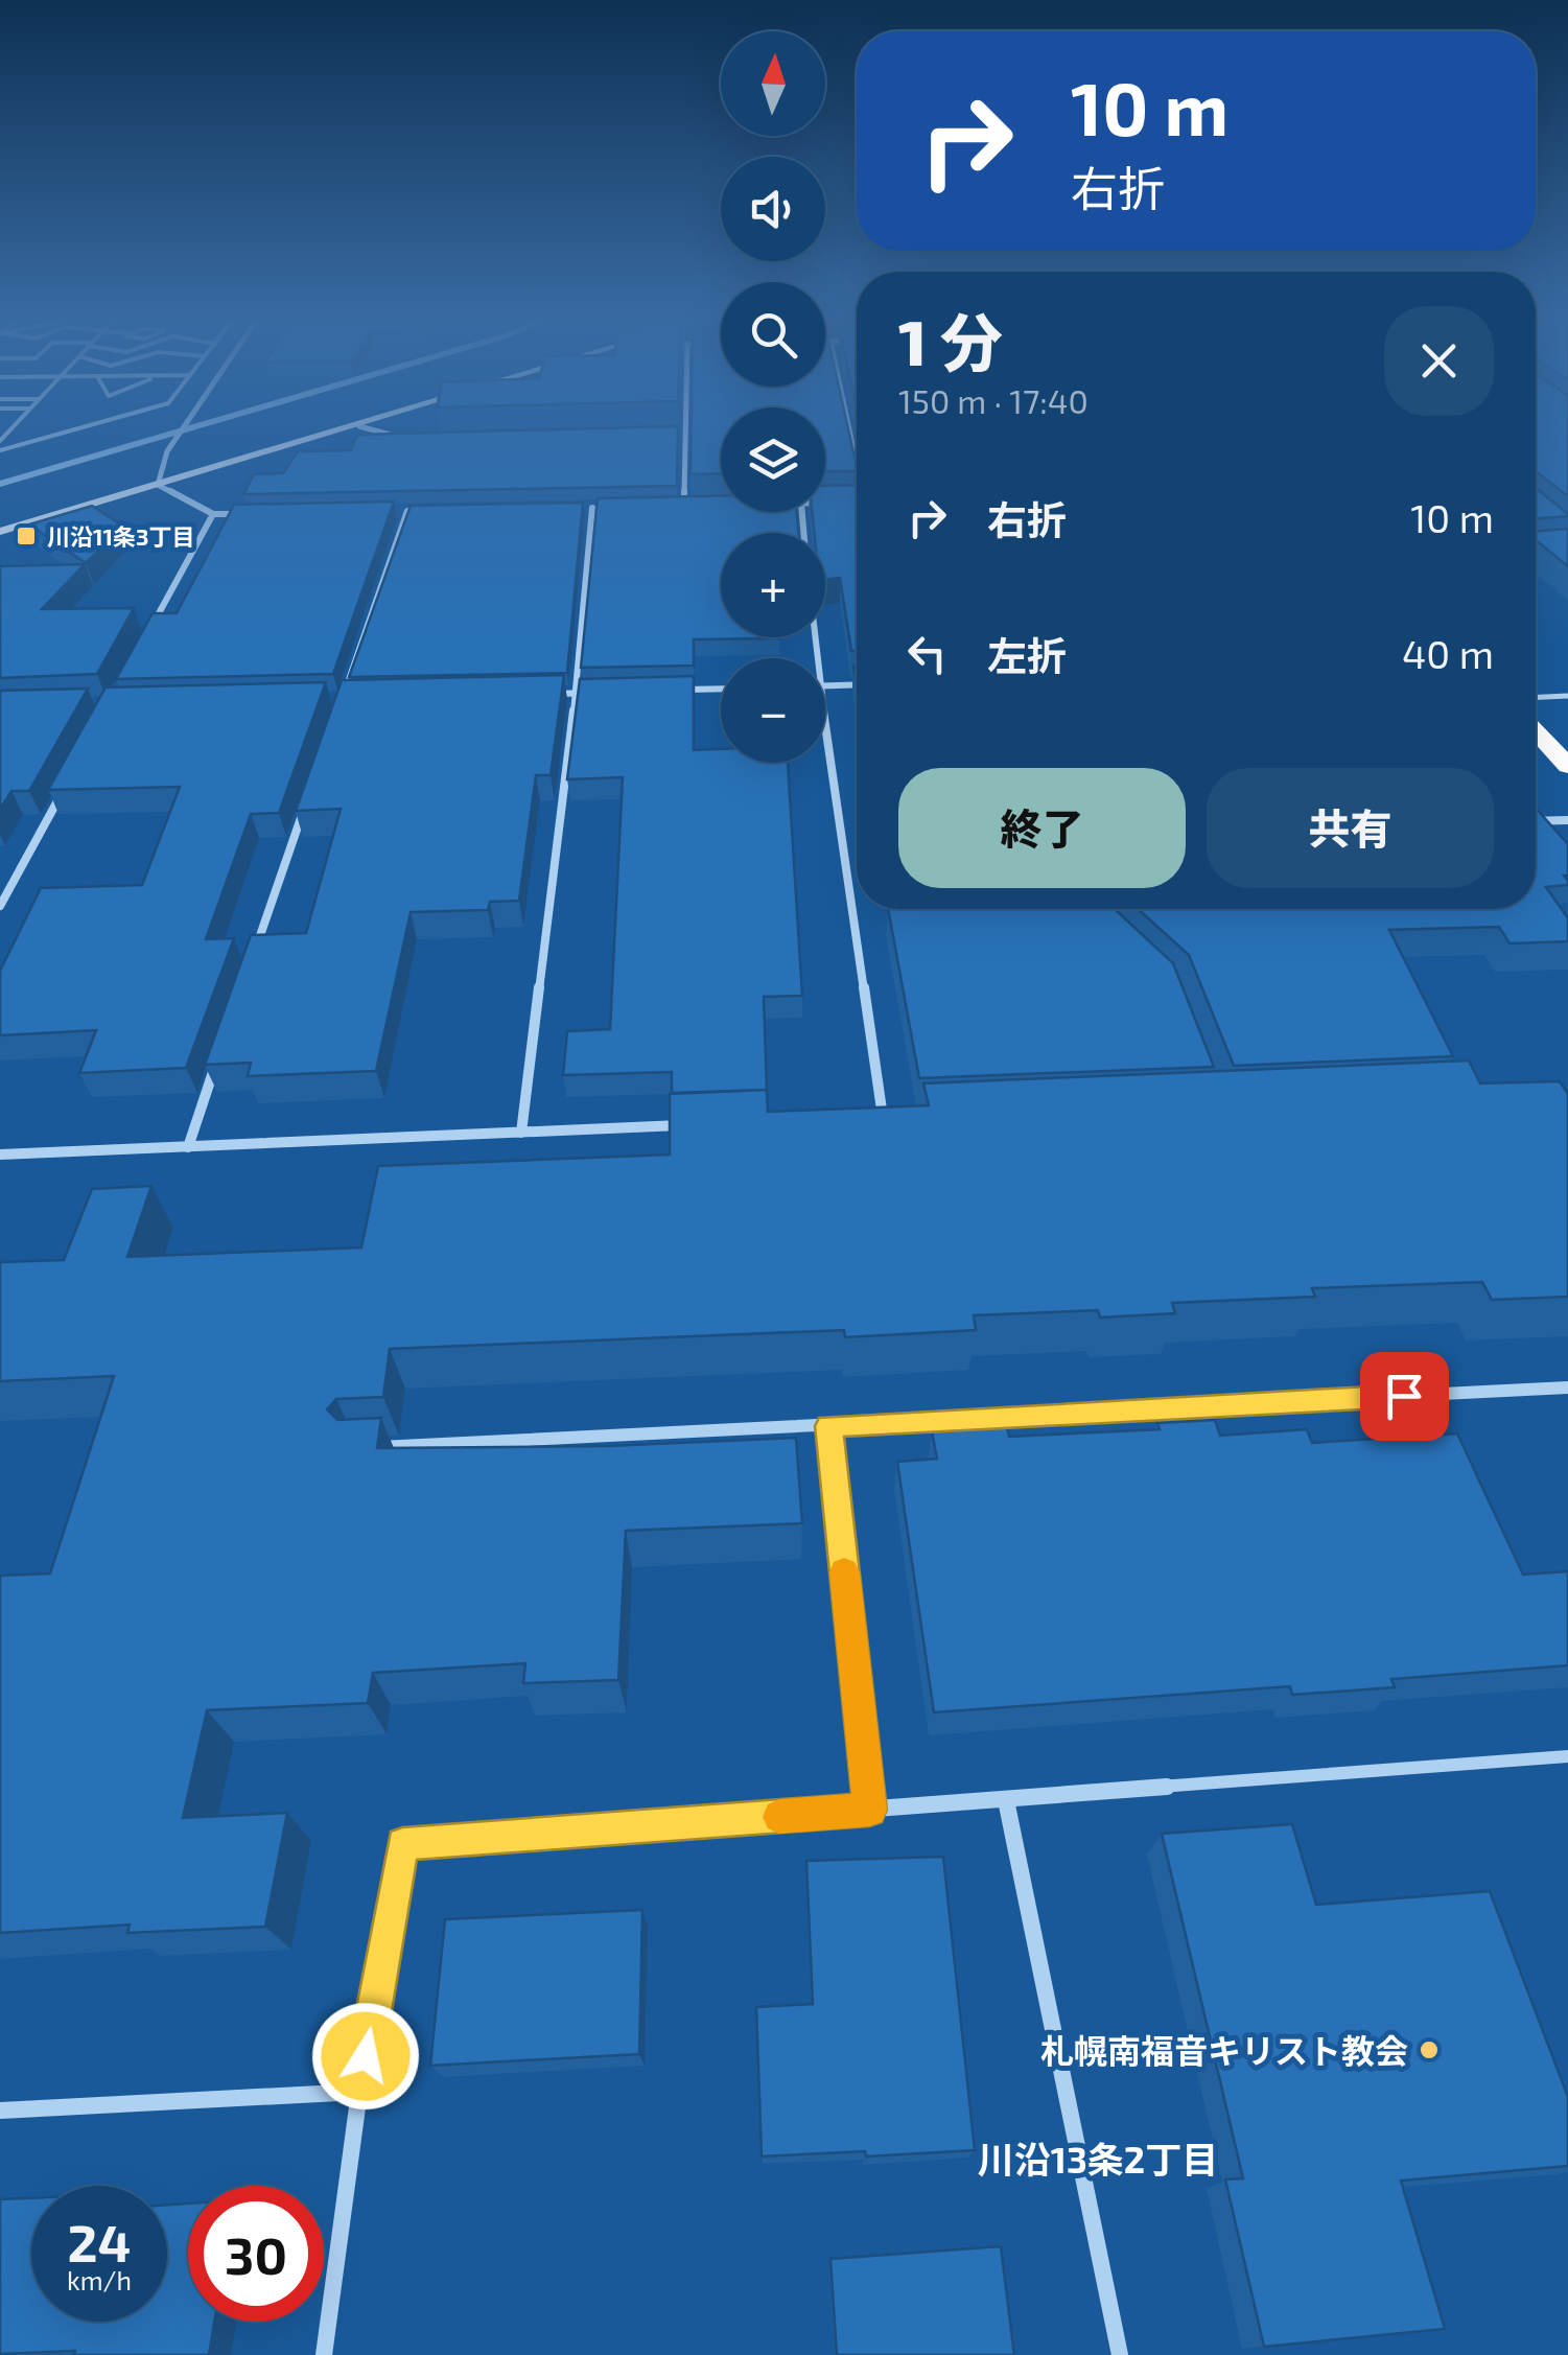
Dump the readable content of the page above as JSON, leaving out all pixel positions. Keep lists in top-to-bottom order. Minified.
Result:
{"districts":["川沿13条2丁目"],"places":{"transit":["川沿11条3丁目"],"other":["札幌南福音キリスト教会"]},"north":"top","page":{"map_buttons":["+","−"],"turn":["10 m","右折"],"heading":["1 分","150 m · 17:40"],"list":[{"name":"右折","value":"10 m"},{"name":"左折","value":"40 m"}],"buttons":["終了","共有"],"speed":"24 km/h","limit":"30"}}
